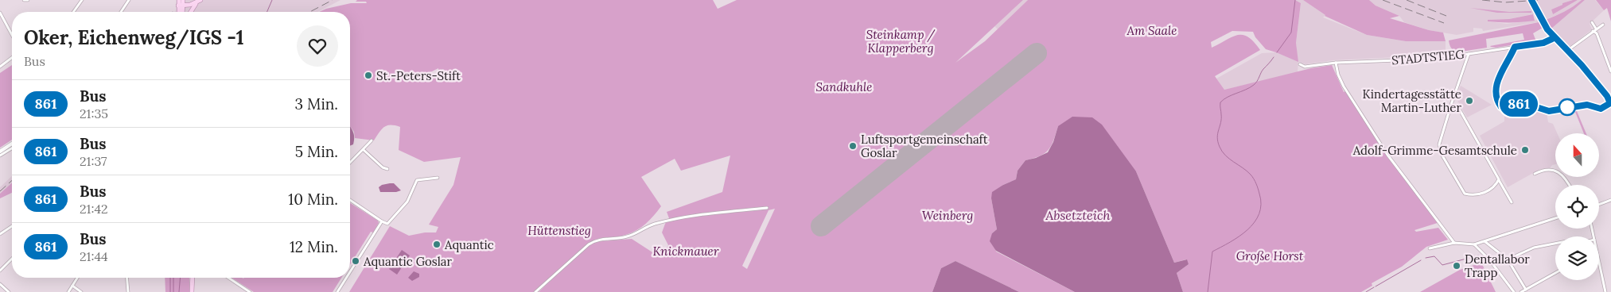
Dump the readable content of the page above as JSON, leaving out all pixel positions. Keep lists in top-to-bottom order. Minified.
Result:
{"streets":{"street":["STADTSTIEG"]},"water":["Absetzteich"],"parks":["Am Saale","Steinkamp / Klapperberg","Sandkuhle","Weinberg","Hüttenstieg","Knickmauer","Große Horst"],"places":["St.-Peters-Stift","Kindertagesstätte Martin-Luther","Luftsportgemeinschaft Goslar","Adolf-Grimme-Gesamtschule","Aquantic","Aquantic Goslar","Dentallabor Trapp"],"lines":["bus line 861"],"north":"top","page":{"on_map":"861","heading":["Oker, Eichenweg/IGS -1","Bus"],"list":[{"mark":"861","name":"Bus","note":"21:35","value":"3 Min."},{"mark":"861","name":"Bus","note":"21:37","value":"5 Min."},{"mark":"861","name":"Bus","note":"21:42","value":"10 Min."},{"mark":"861","name":"Bus","note":"21:44","value":"12 Min."}]}}
